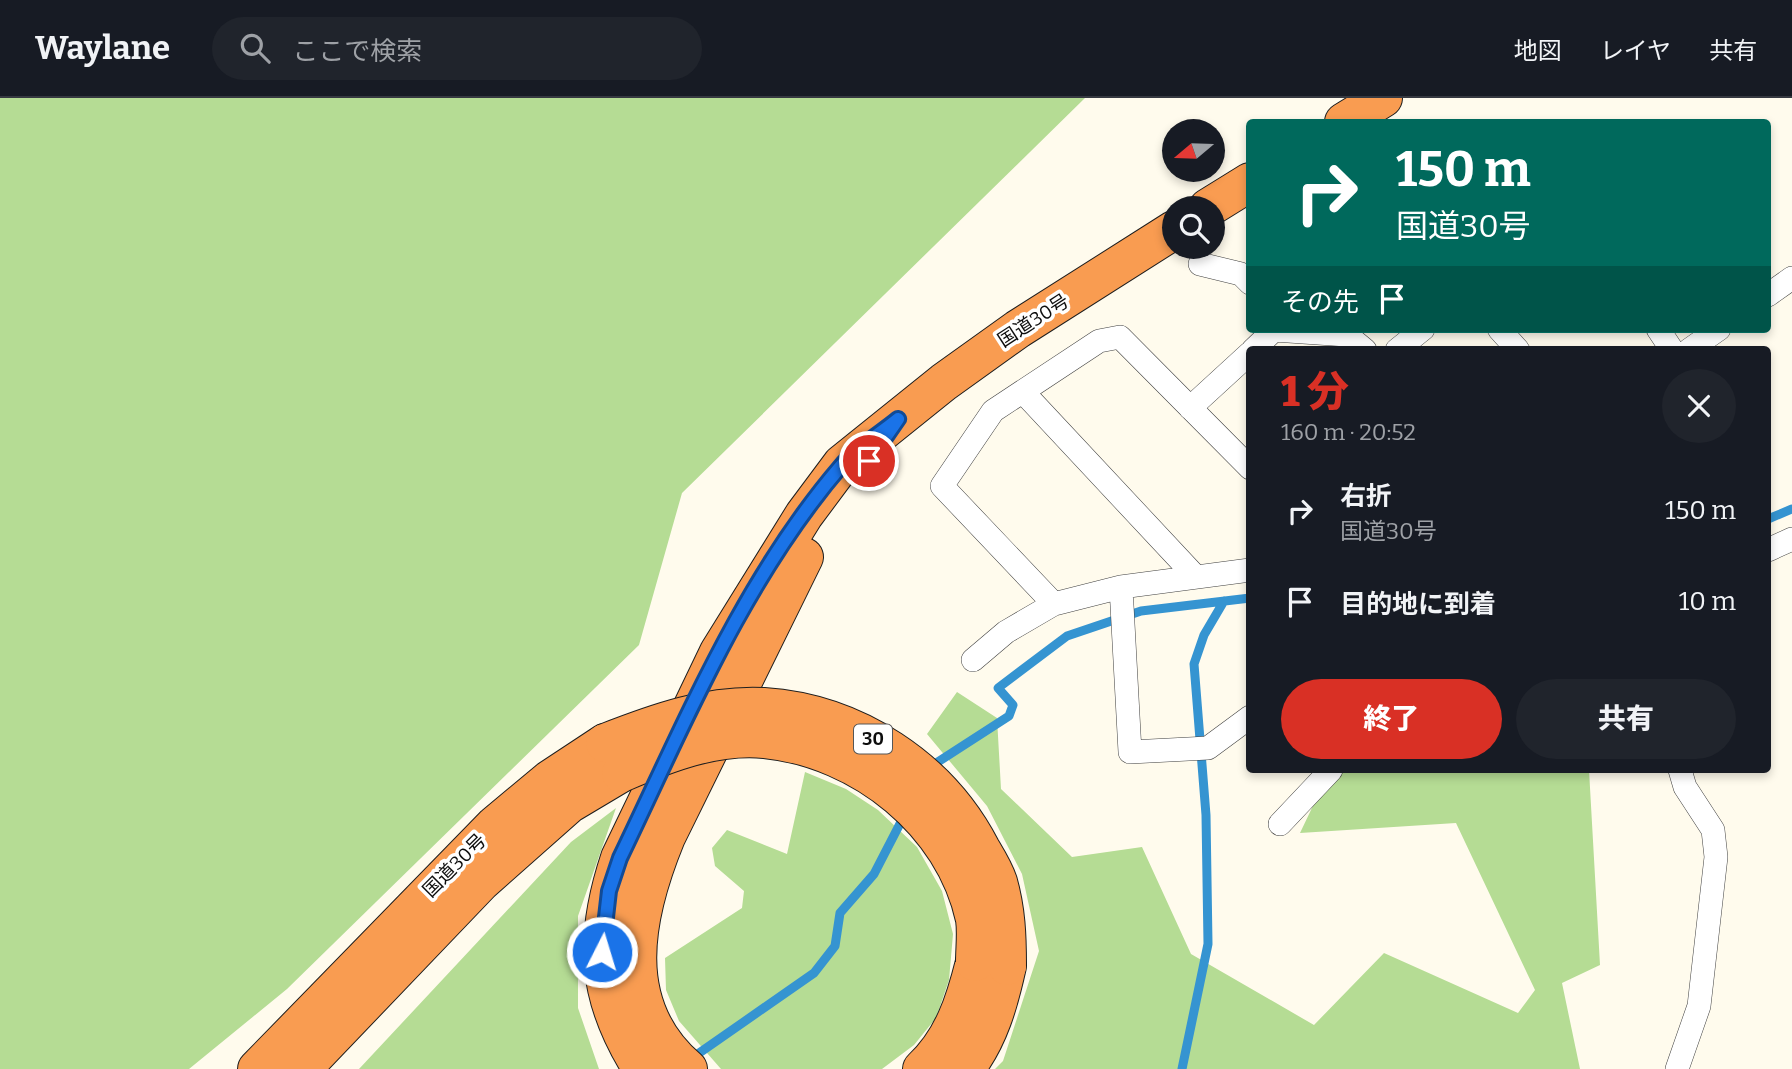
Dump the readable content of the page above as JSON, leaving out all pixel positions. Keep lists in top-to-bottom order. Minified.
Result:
{"streets":{"highway":["国道30号","30"]},"north":"left","page":{"header":"Waylane","search":"ここで検索","nav":["地図","レイヤ","共有"],"turn":["150 m","国道30号"],"then":"その先","heading":["1 分","160 m · 20:52"],"list":[{"name":"右折","note":"国道30号","value":"150 m"},{"name":"目的地に到着","value":"10 m"}],"buttons":["終了","共有"]}}
